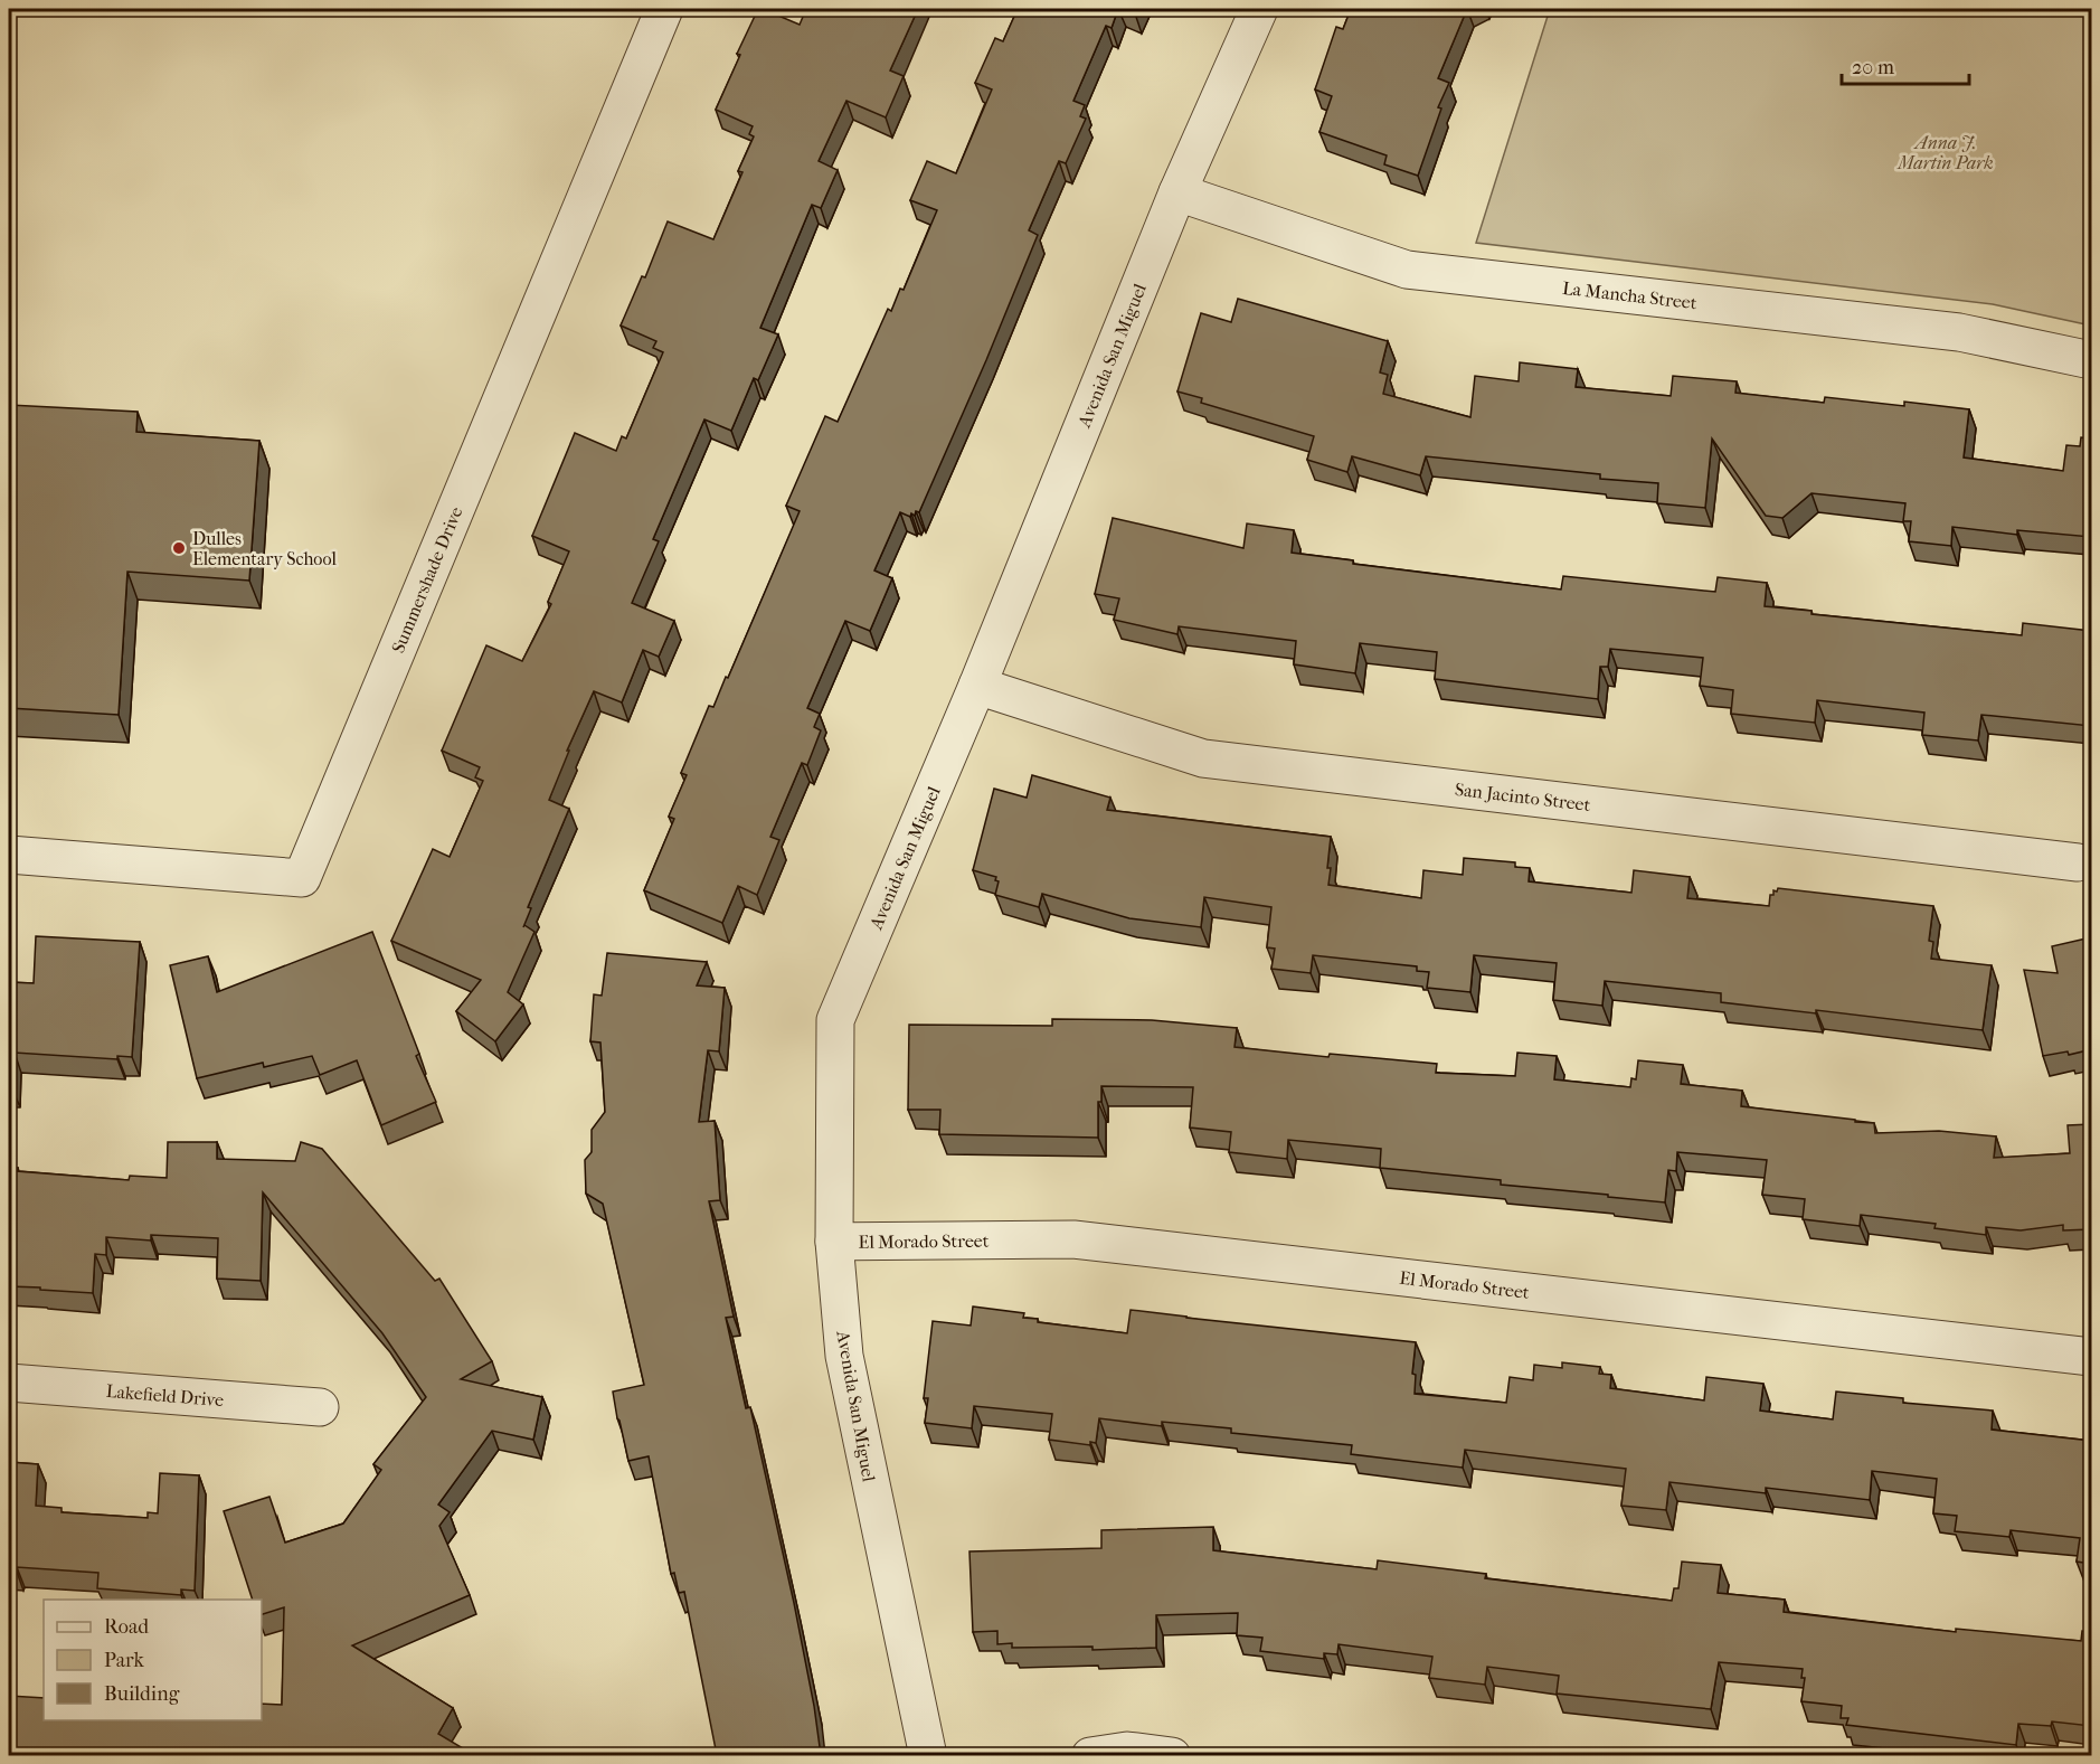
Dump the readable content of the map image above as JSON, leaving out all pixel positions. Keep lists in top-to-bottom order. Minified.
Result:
{"streets":{"street":["La Mancha Street","Avenida San Miguel","Summershade Drive","San Jacinto Street","El Morado Street","Lakefield Drive"]},"crossings":[["La Mancha Street","Avenida San Miguel"],["Avenida San Miguel","San Jacinto Street"],["Avenida San Miguel","El Morado Street"]],"parks":["Anna J. Martin Park"],"places":["Dulles Elementary School"],"legend":["Road","Park","Building"],"scale_bar":"20 m"}
